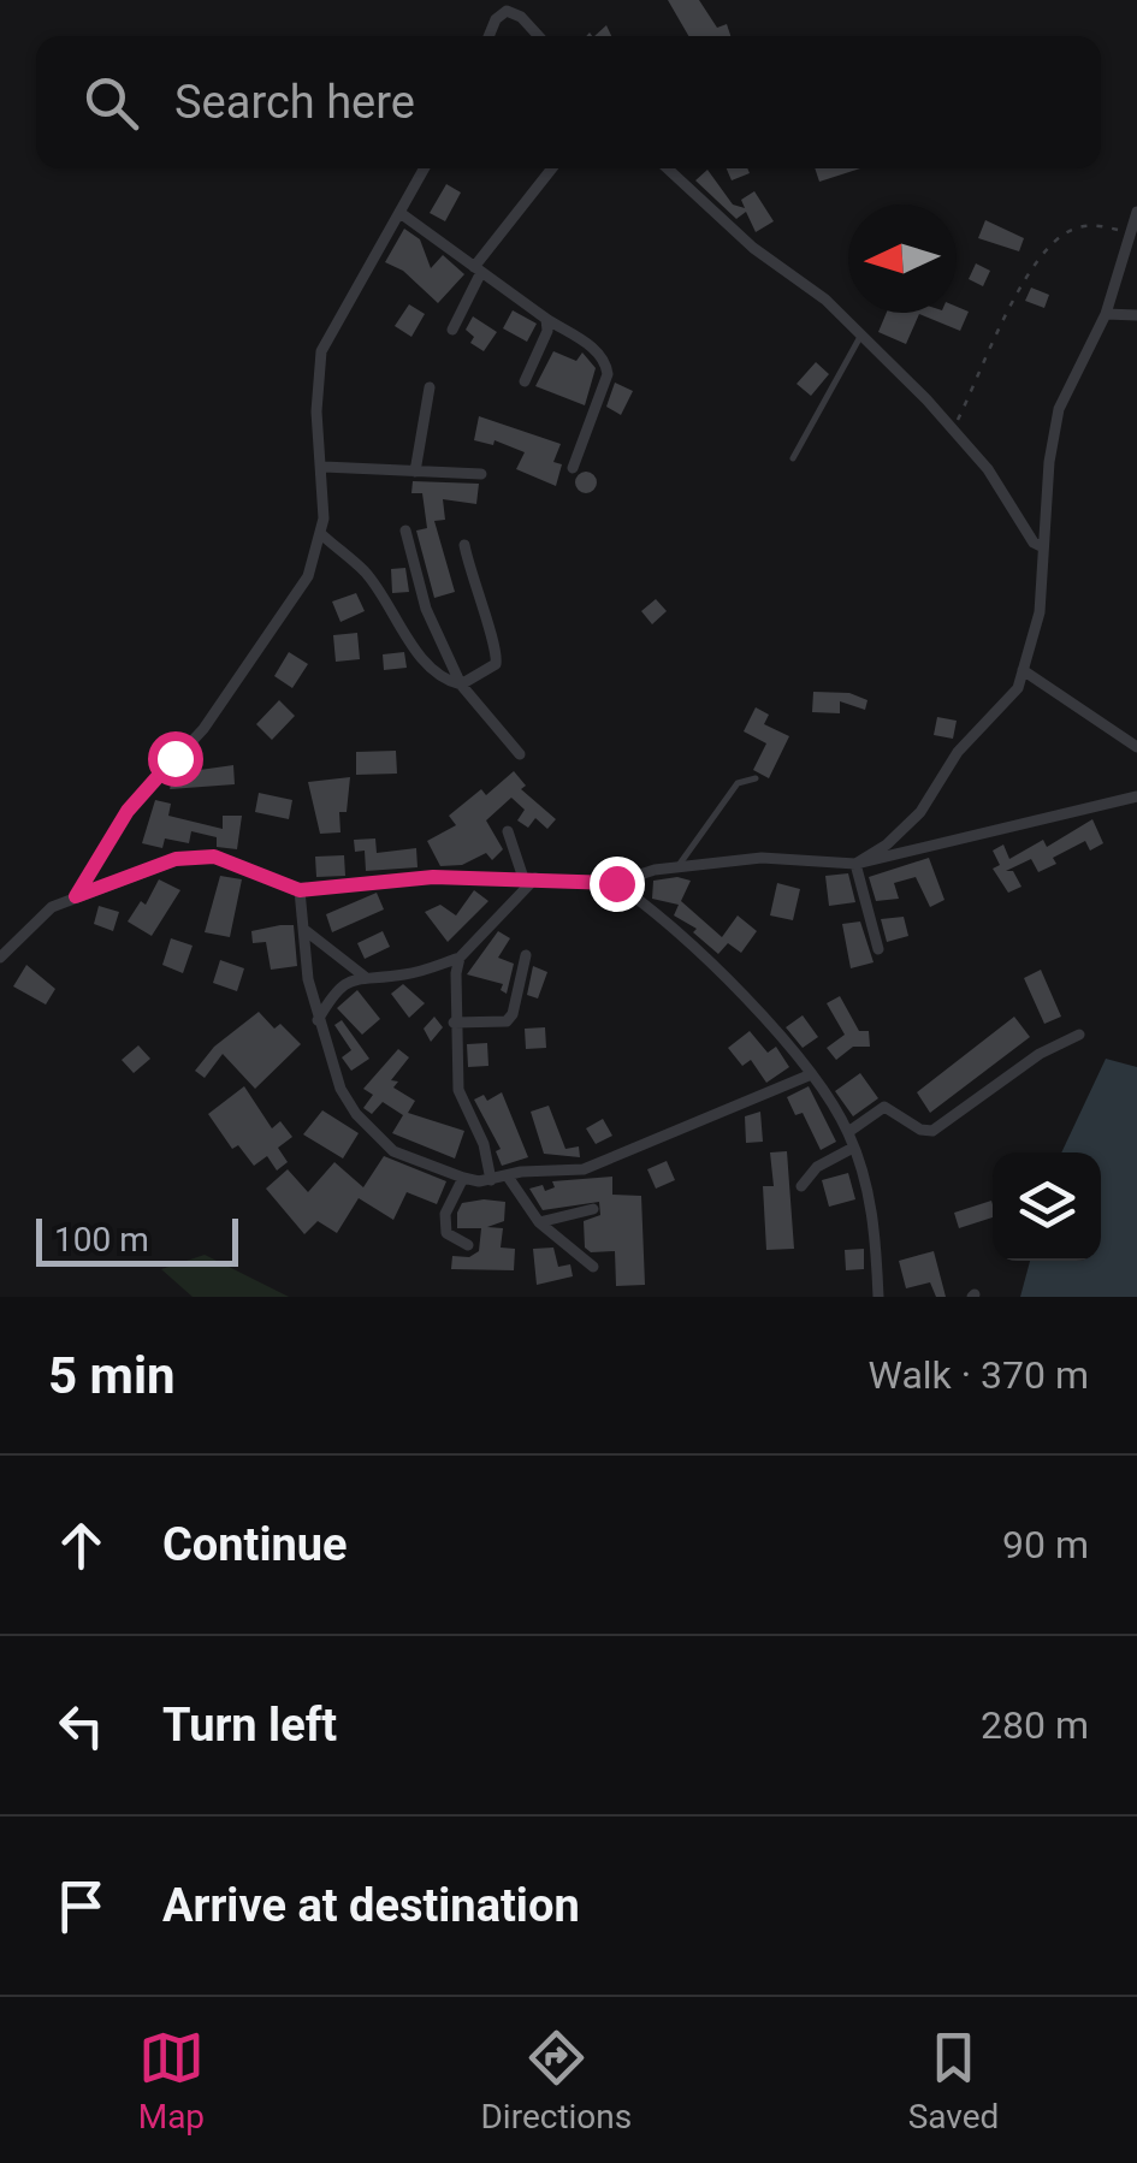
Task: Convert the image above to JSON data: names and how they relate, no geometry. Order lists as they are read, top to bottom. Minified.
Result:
{"scale_bar":"100 m","north":"left","page":{"search":"Search here","scale":"100 m","heading":["5 min","Walk · 370 m"],"list":[["Continue","90 m"],["Turn left","280 m"],"Arrive at destination"],"nav":["Map","Directions","Saved"]}}
